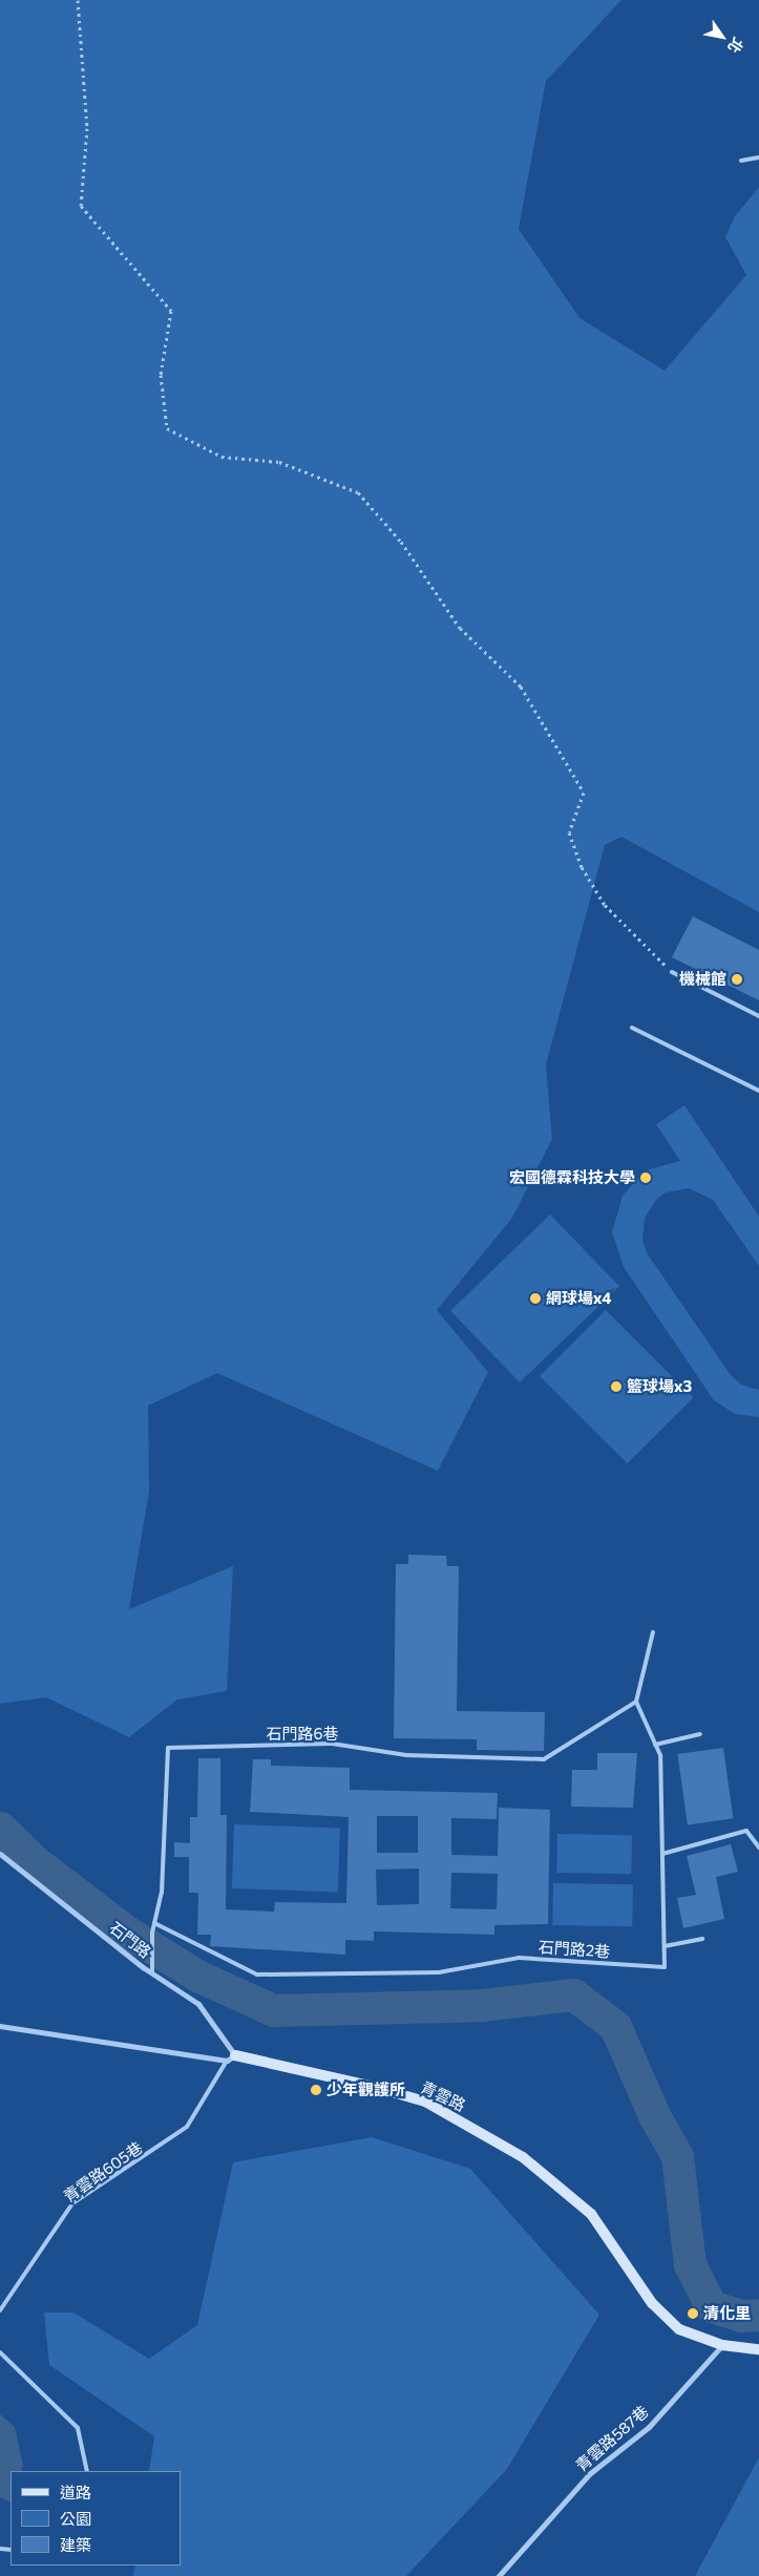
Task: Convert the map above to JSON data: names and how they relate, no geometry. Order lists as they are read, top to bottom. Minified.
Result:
{"streets":{"street":["石門路","青雲路","青雲路587巷"],"lane":["石門路6巷","石門路2巷","青雲路605巷"]},"crossings":[["石門路6巷","石門路"],["石門路6巷","石門路2巷"],["石門路","青雲路"],["石門路","青雲路605巷"],["青雲路","青雲路605巷"],["青雲路","青雲路587巷"]],"places":["機械館","宏國德霖科技大學","網球場x4","籃球場x3","少年觀護所","清化里"],"legend":["道路","公園","建築"],"north":"bottom right"}
